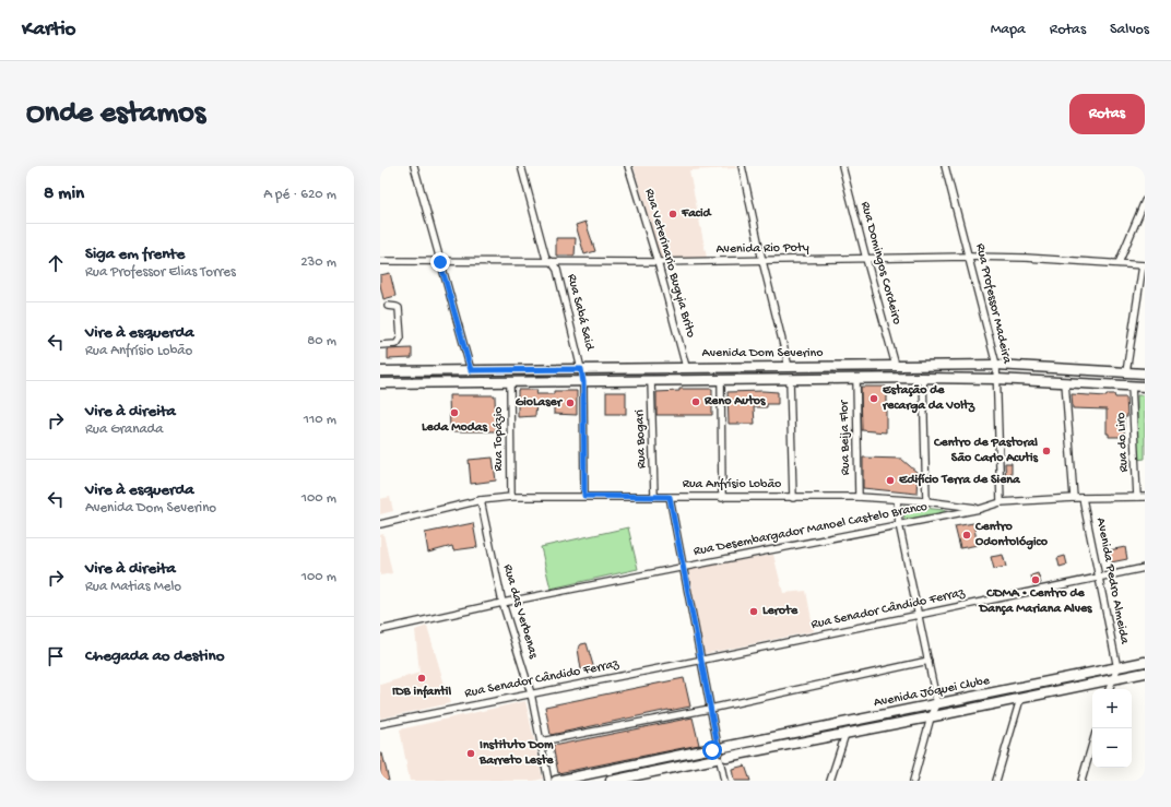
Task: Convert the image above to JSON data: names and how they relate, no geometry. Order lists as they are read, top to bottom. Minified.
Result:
{"streets":{"main road":["Avenida Dom Severino","Avenida Jóquei Clube"],"street":["Avenida Rio Poty","Rua Veterinario Bugyia Brito","Rua Domingos Cordeiro","Rua Professor Madeira","Rua Sabá Said","Rua Beija Flor","Rua Topázio","Rua Bogari","Rua do Liro","Rua Anfrísio Lobão","Rua Desembargador Manoel Castelo Branco","Avenida Pedro Almeida","Rua Senador Cândido Ferraz","Rua das Verbenas"]},"crossings":[["Avenida Rio Poty","Rua Veterinario Bugyia Brito"],["Avenida Rio Poty","Rua Domingos Cordeiro"],["Avenida Rio Poty","Rua Professor Madeira"],["Avenida Rio Poty","Rua Sabá Said"],["Rua Veterinario Bugyia Brito","Avenida Dom Severino"],["Rua Domingos Cordeiro","Avenida Dom Severino"],["Rua Professor Madeira","Avenida Dom Severino"],["Rua Professor Madeira","Rua Desembargador Manoel Castelo Branco"],["Rua Sabá Said","Avenida Dom Severino"],["Rua Sabá Said","Rua Anfrísio Lobão"],["Avenida Dom Severino","Rua Beija Flor"],["Avenida Dom Severino","Rua Topázio"],["Avenida Dom Severino","Rua Bogari"],["Avenida Dom Severino","Rua do Liro"],["Rua Beija Flor","Rua Anfrísio Lobão"],["Rua Topázio","Rua Anfrísio Lobão"],["Rua Bogari","Rua Anfrísio Lobão"],["Rua do Liro","Rua Desembargador Manoel Castelo Branco"],["Rua Anfrísio Lobão","Rua Desembargador Manoel Castelo Branco"],["Rua Anfrísio Lobão","Rua das Verbenas"],["Rua Desembargador Manoel Castelo Branco","Avenida Pedro Almeida"],["Rua Desembargador Manoel Castelo Branco","Rua das Verbenas"],["Avenida Pedro Almeida","Rua Senador Cândido Ferraz"],["Avenida Pedro Almeida","Avenida Jóquei Clube"],["Rua Senador Cândido Ferraz","Rua das Verbenas"]],"places":["Facid","Estação de recarga da Voltz","Reno Autos","GioLaser","Leda Modas","Centro de Pastoral São Carlo Acutis","Edifício Terra de Siena","Centro Odontológico","CDMA • Centro de Dança Mariana Alves","Lerote","IDB infantil","Instituto Dom Barreto Leste"],"page":{"header":"Kartio","nav":["Mapa","Rotas","Salvos"],"buttons":"Rotas","title":"Onde estamos","heading":["8 min","A pé · 620 m"],"list":[["Siga em frente","Rua Professor Elias Torres","230 m"],["Vire à esquerda","Rua Anfrísio Lobão","80 m"],["Vire à direita","Rua Granada","110 m"],["Vire à esquerda","Avenida Dom Severino","100 m"],["Vire à direita","Rua Matias Melo","100 m"],"Chegada ao destino"],"map_buttons":["+","−"]}}
